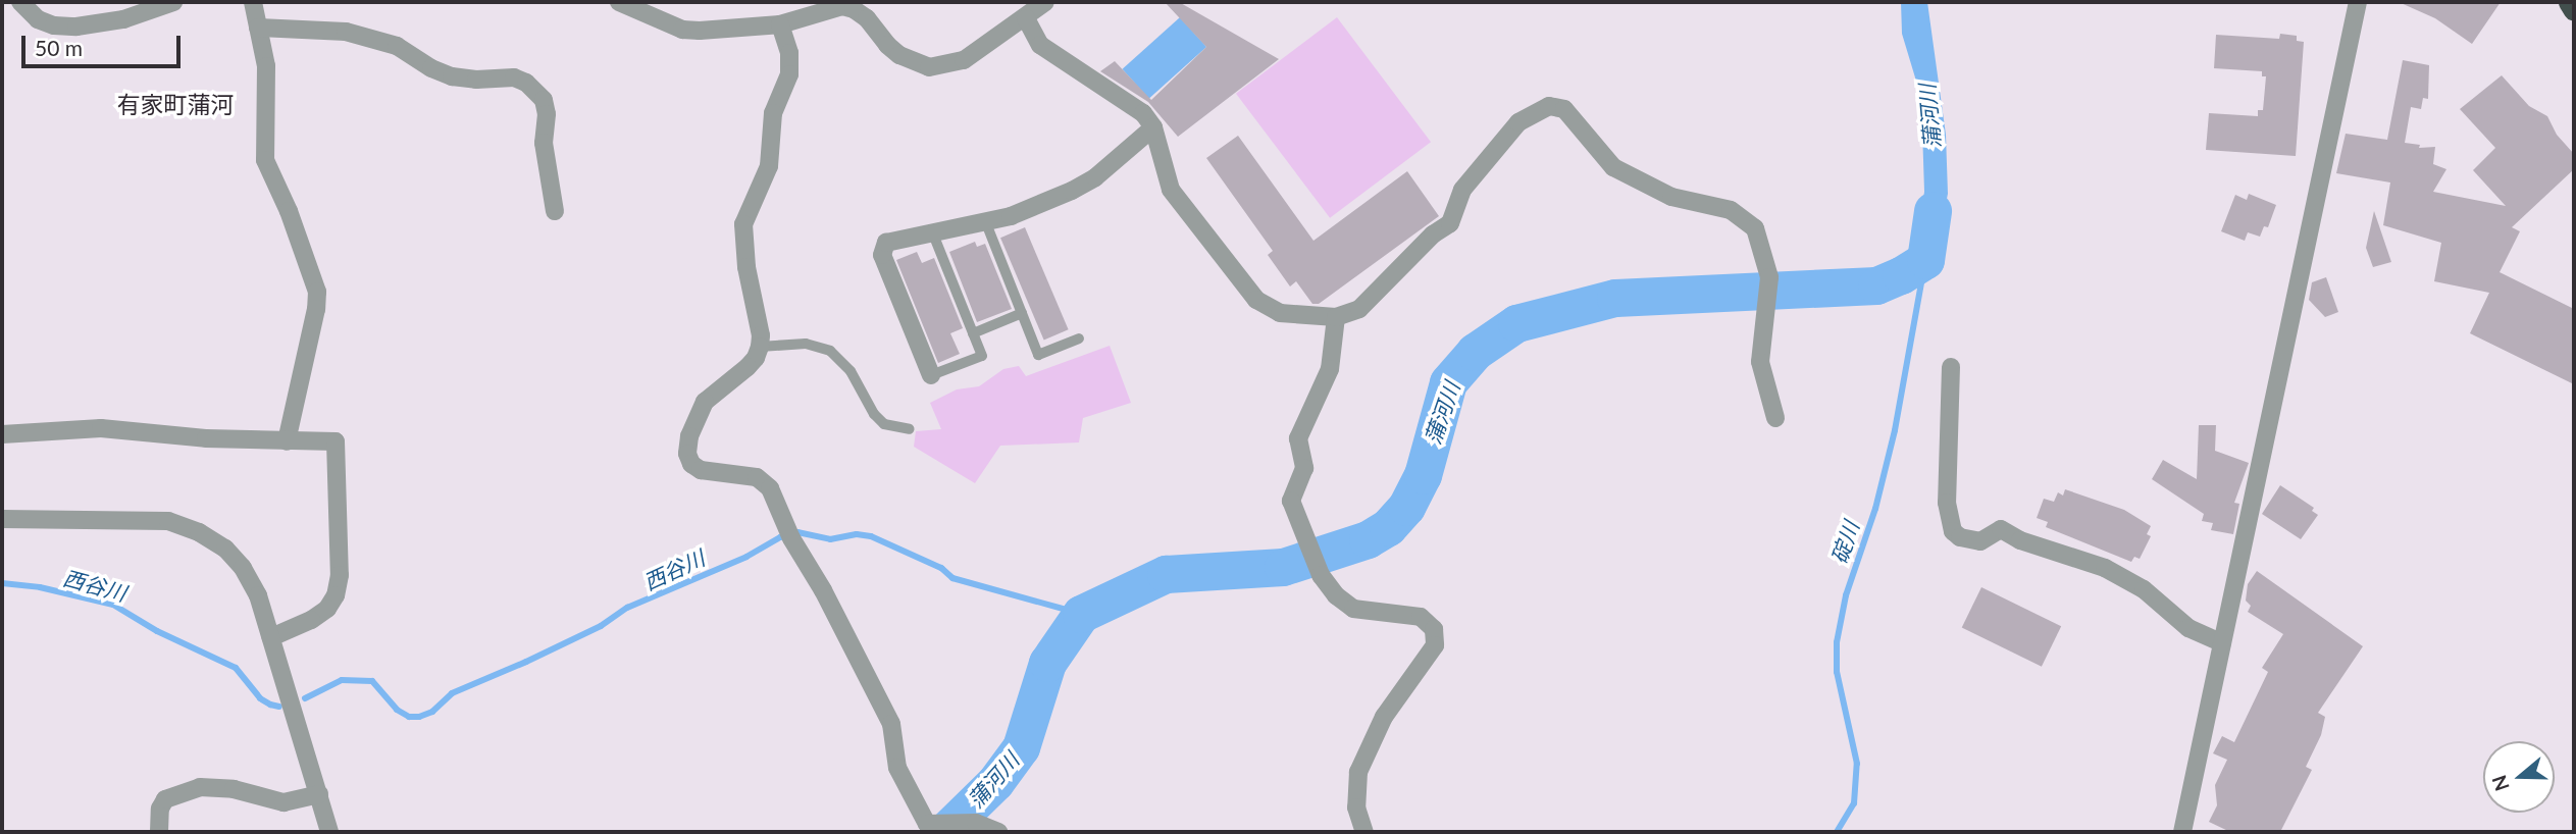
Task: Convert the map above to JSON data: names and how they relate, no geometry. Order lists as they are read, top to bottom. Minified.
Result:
{"districts":["有家町蒲河"],"water":["蒲河川","碇川","西谷川"],"scale_bar":"50 m","north":"left"}
